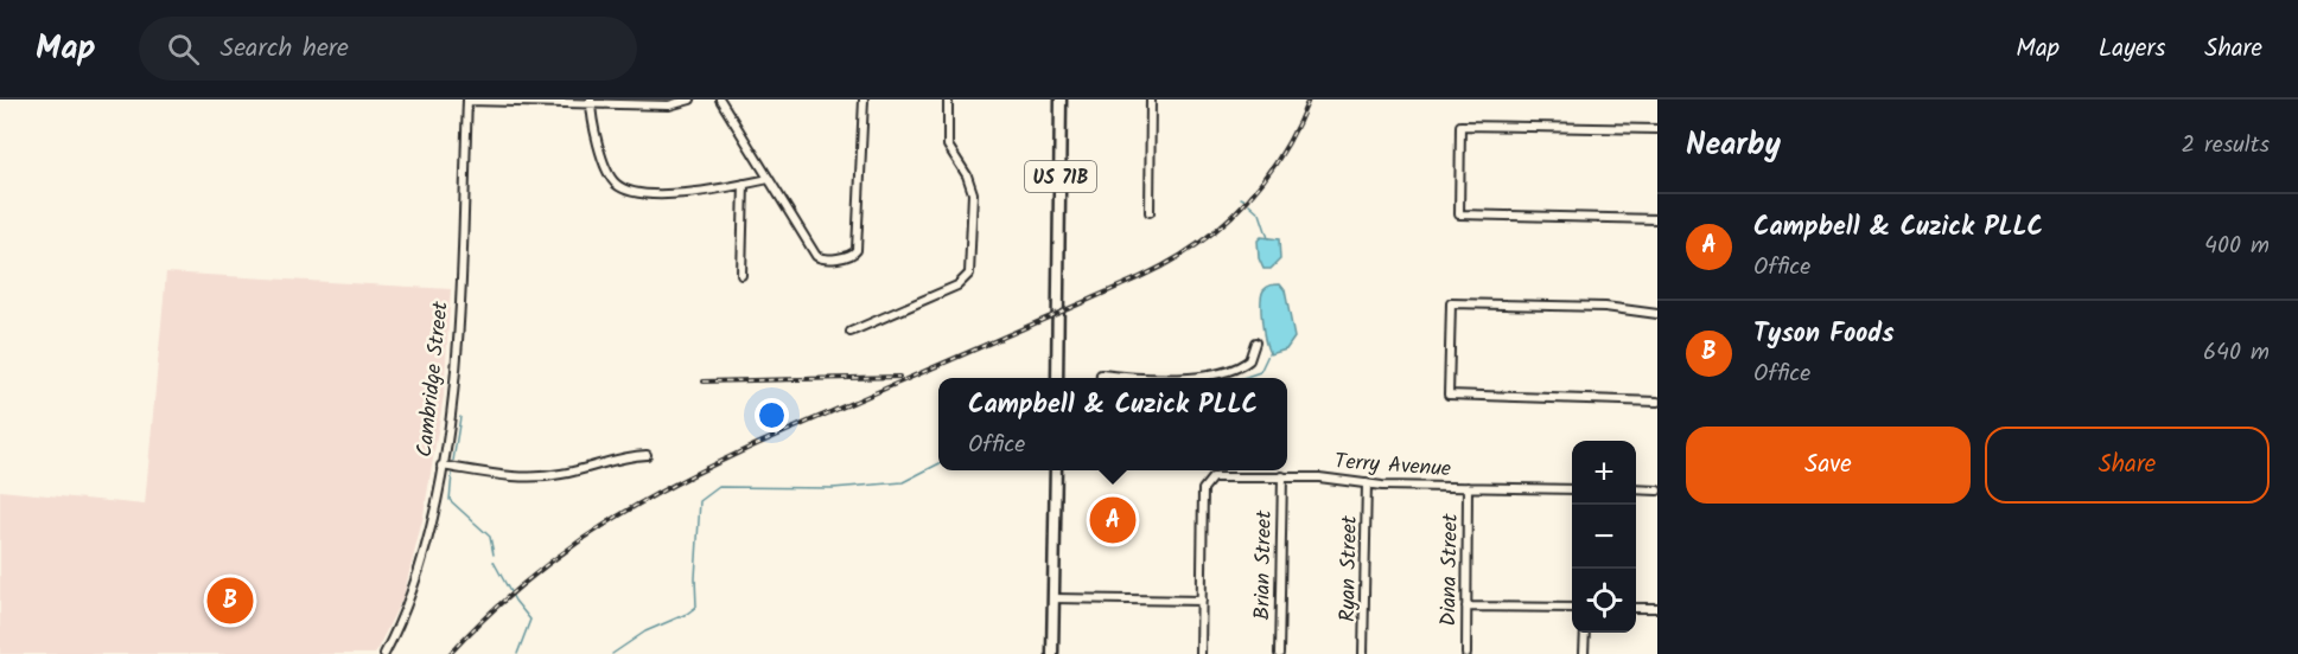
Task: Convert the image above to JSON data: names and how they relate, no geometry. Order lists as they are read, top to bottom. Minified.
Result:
{"streets":{"highway":["US 71B"],"street":["Cambridge Street","Terry Avenue","Brian Street","Ryan Street","Diana Street"]},"crossings":[["Terry Avenue","Brian Street"],["Terry Avenue","Ryan Street"],["Terry Avenue","Diana Street"]],"page":{"header":"Map","search":"Search here","nav":["Map","Layers","Share"],"heading":["Nearby","2 results"],"list":[{"mark":"A","name":"Campbell & Cuzick PLLC","note":"Office","value":"400 m"},{"mark":"B","name":"Tyson Foods","note":"Office","value":"640 m"}],"popup":["Campbell & Cuzick PLLC","Office"],"buttons":["Save","Share"],"map_buttons":["+","−"],"pins":["A","B"]}}
